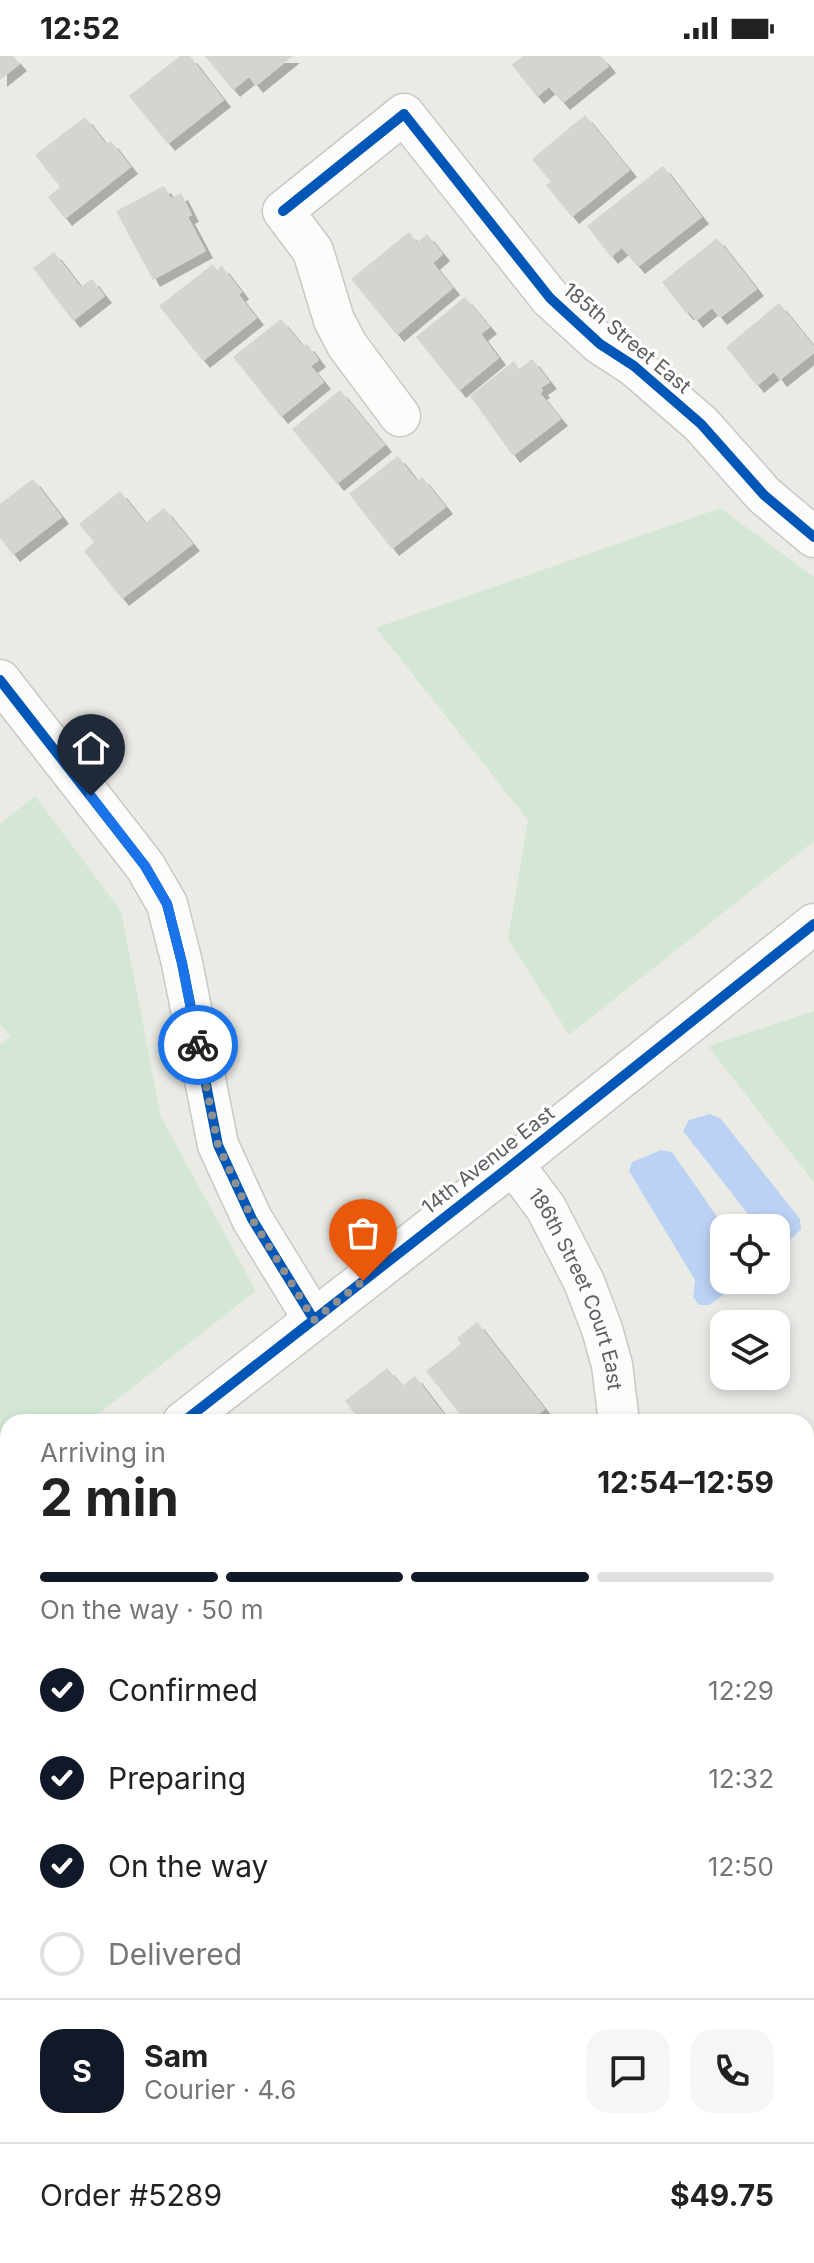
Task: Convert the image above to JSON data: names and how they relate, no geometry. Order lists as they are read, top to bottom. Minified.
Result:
{"streets":{"street":["185th Street East","14th Avenue East","186th Street Court East"]},"crossings":[["14th Avenue East","186th Street Court East"]],"page":{"status":"12:52","heading":["2 min","Arriving in","12:54–12:59"],"panel":["Sam","Courier · 4.6","Order #5289","$49.75"],"bar":"On the way · 50 m","list":[["Confirmed","12:29"],["Preparing","12:32"],["On the way","12:50"],"Delivered"],"round":"S"}}
